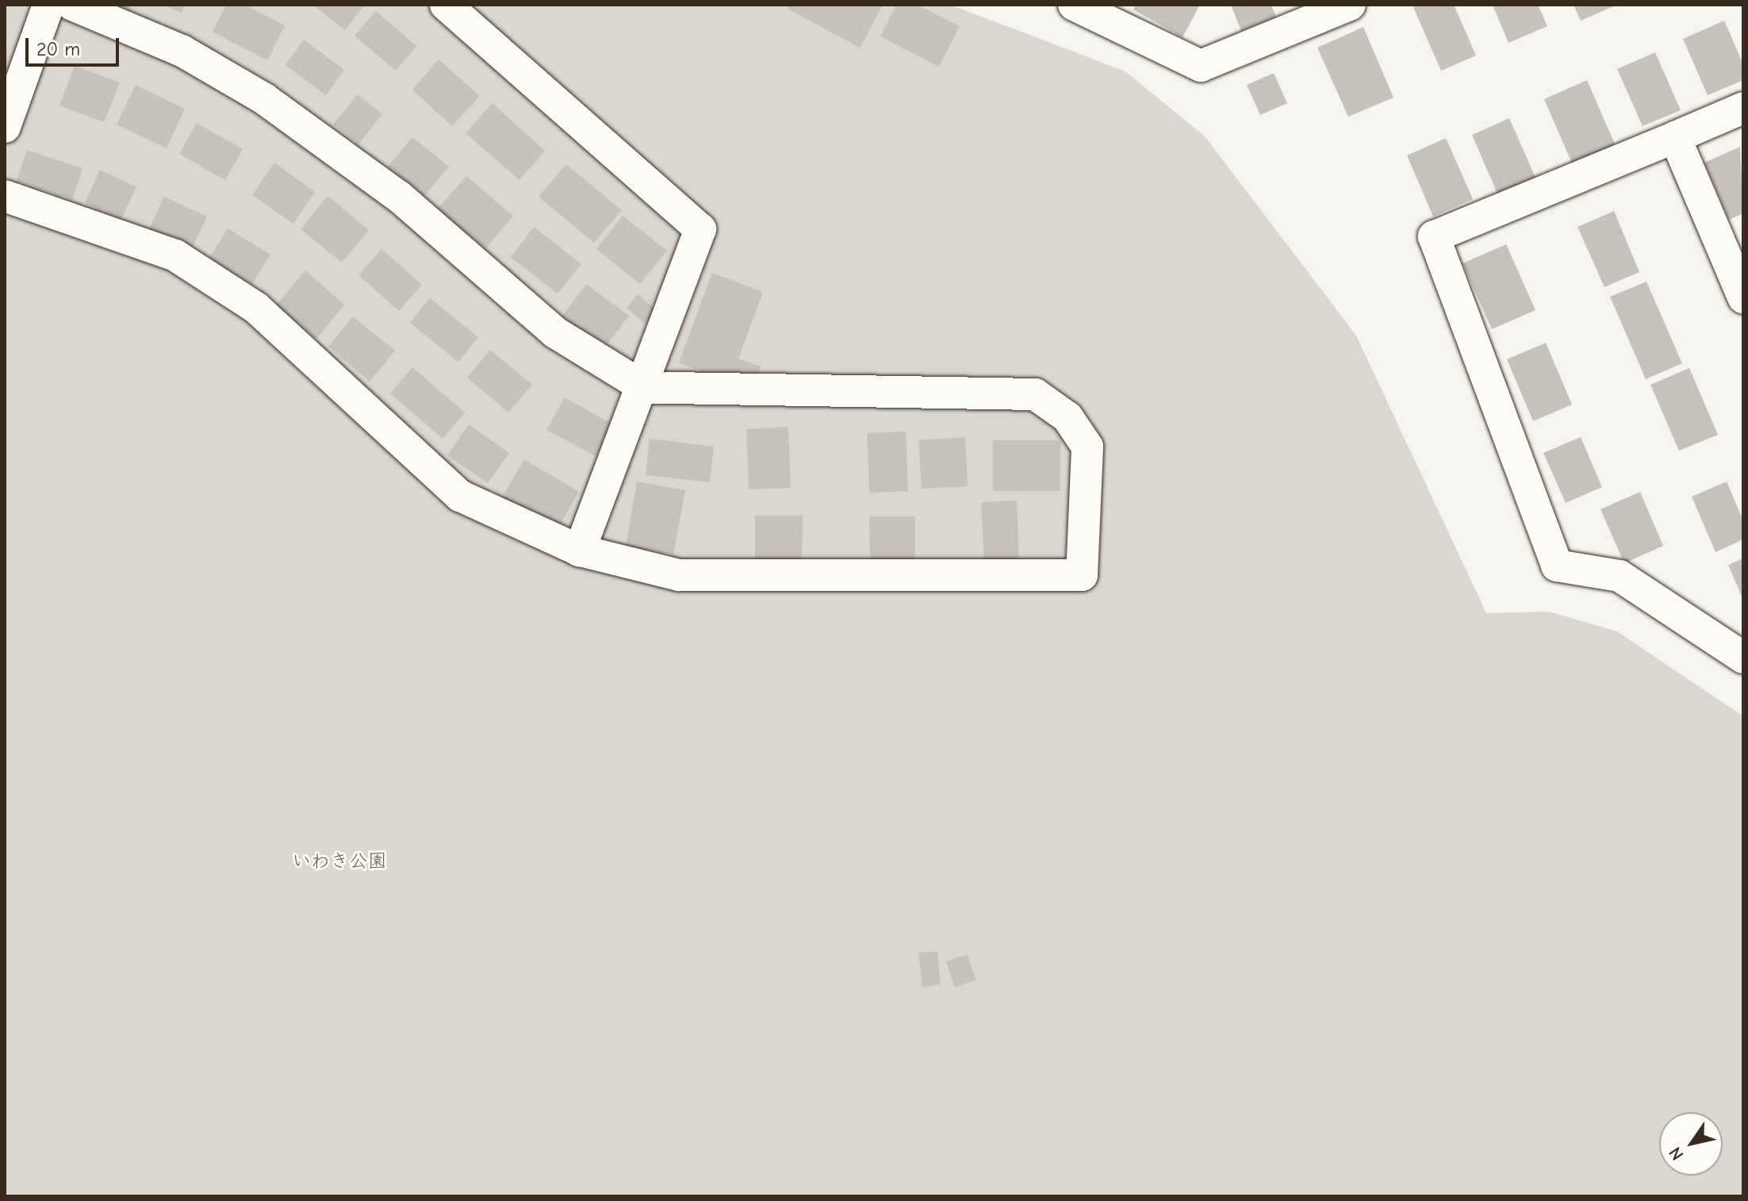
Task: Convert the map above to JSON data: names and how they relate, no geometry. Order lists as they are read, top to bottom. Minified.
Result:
{"parks":["いわき公園"],"scale_bar":"20 m","north":"bottom left"}
